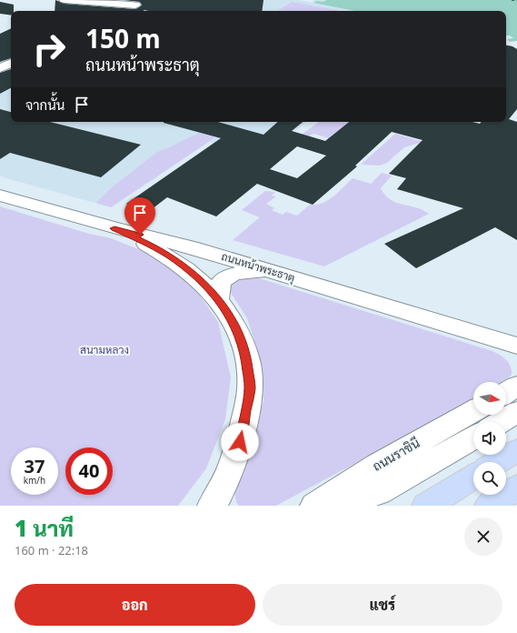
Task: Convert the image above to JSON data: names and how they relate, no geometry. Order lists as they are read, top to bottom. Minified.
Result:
{"streets":{"street":["ถนนหน้าพระธาตุ","ถนนราชินี"]},"parks":["สนามหลวง"],"north":"right","page":{"turn":["150 m","ถนนหน้าพระธาตุ"],"then":"จากนั้น","speed":"37 km/h","limit":"40","heading":["1 นาที","160 m · 22:18"],"buttons":["ออก","แชร์"]}}
